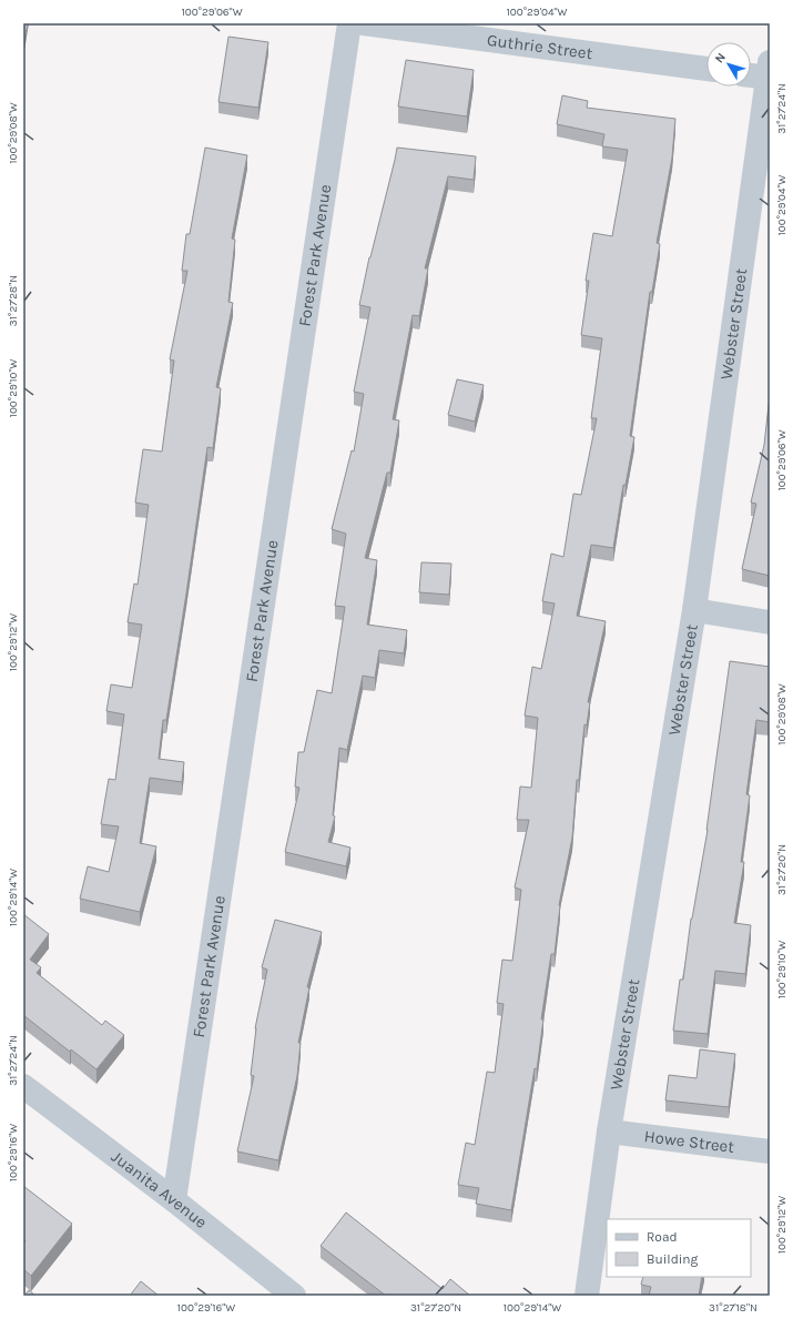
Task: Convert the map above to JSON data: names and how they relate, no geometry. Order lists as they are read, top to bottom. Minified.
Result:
{"streets":{"street":["Guthrie Street","Forest Park Avenue","Webster Street","Howe Street","Juanita Avenue"]},"crossings":[["Forest Park Avenue","Juanita Avenue"],["Webster Street","Howe Street"]],"legend":["Road","Building"],"north":"top left","coordinates":["100°29'06\"W","100°29'04\"W","31°27'24\"N","100°29'08\"W","31°27'28\"N","100°29'10\"W","100°29'12\"W","31°27'20\"N","100°29'14\"W","100°29'16\"W","31°27'18\"N"]}
